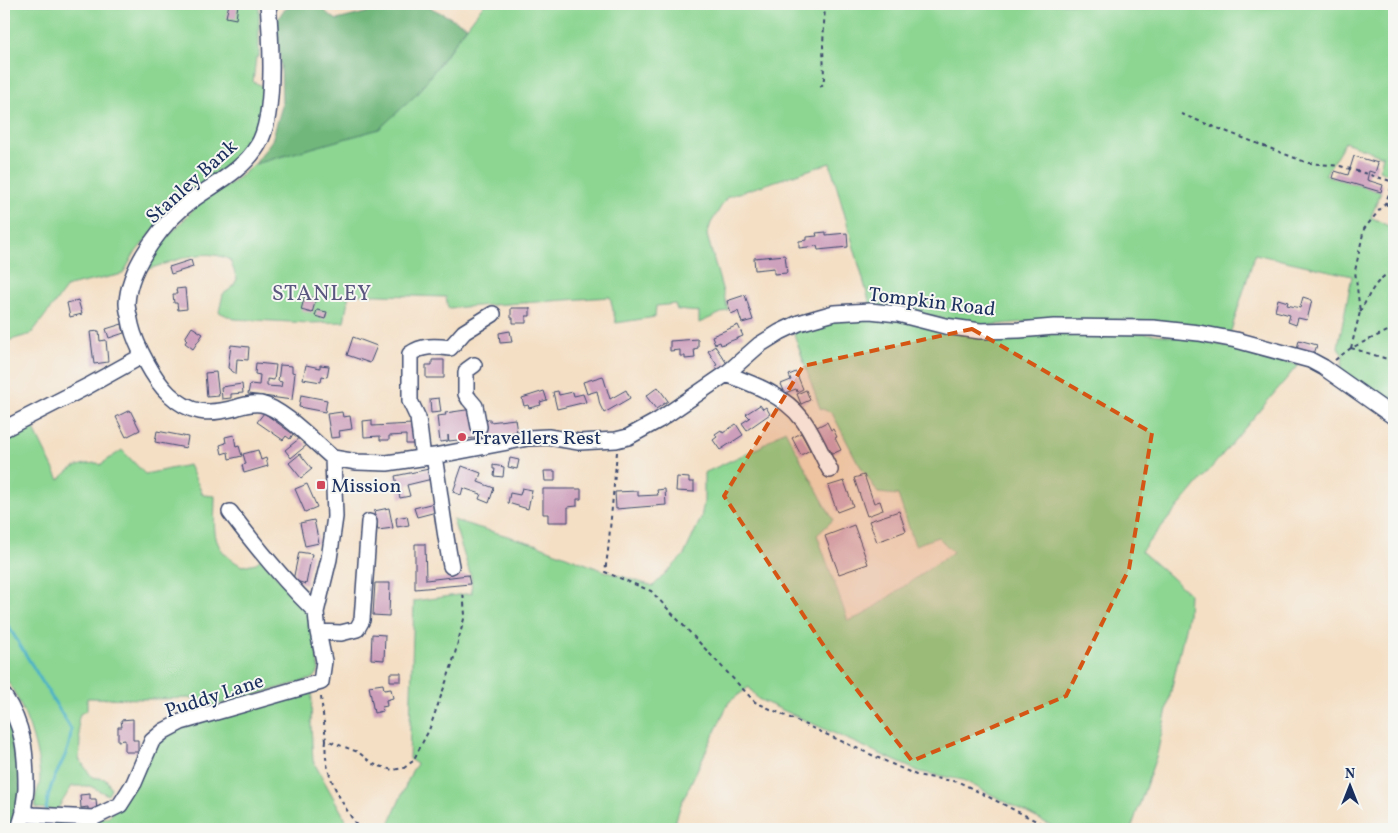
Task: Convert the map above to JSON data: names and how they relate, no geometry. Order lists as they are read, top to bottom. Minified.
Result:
{"streets":{"street":["Stanley Bank","Tompkin Road","Puddy Lane"]},"crossings":[["Stanley Bank","Tompkin Road"]],"districts":["STANLEY"],"places":{"other":["Travellers Rest"],"transit":["Mission"]},"north":"top"}
